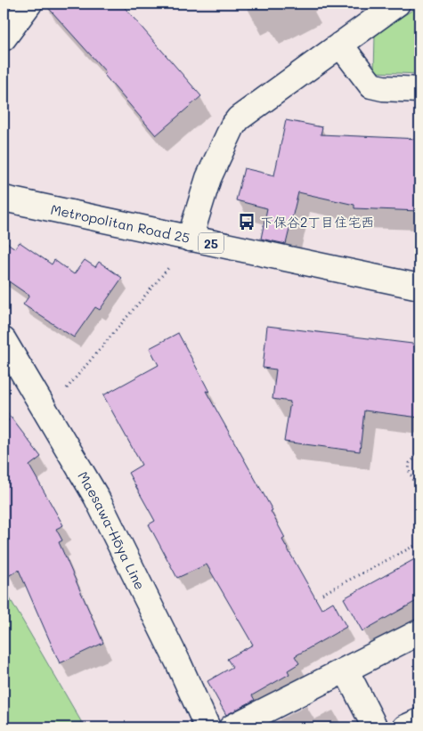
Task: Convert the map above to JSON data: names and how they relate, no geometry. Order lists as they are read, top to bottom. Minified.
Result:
{"streets":{"main road":["Metropolitan Road 25","25","Maesawa-Hōya Line"]},"places":{"bus stop":["下保谷2丁目住宅西"]}}
